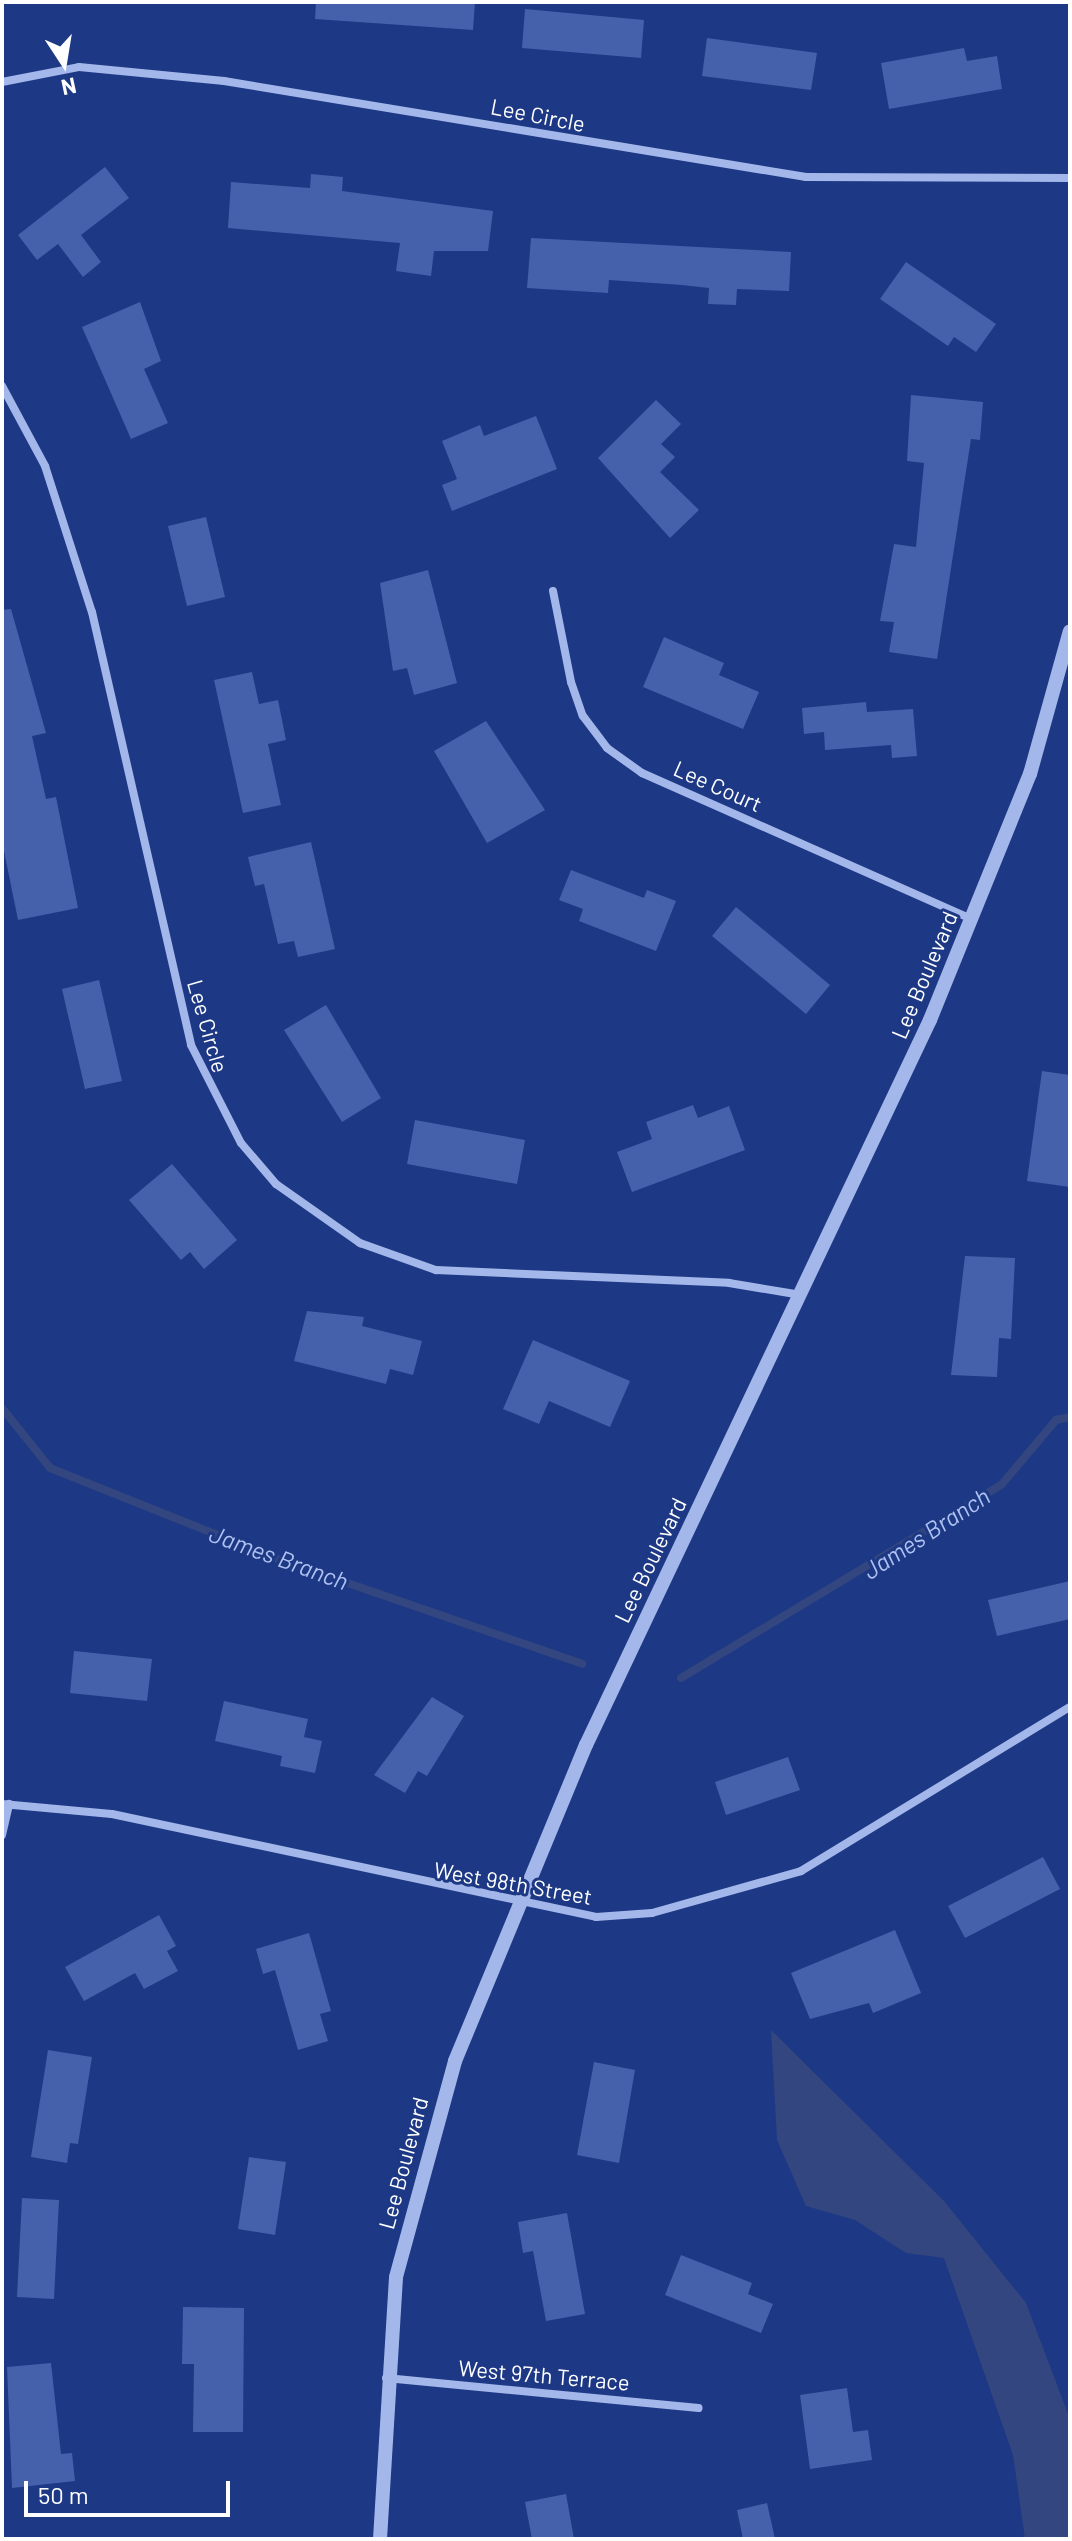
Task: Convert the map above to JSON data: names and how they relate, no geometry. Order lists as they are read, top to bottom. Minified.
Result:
{"streets":{"street":["Lee Circle","Lee Court","Lee Boulevard","West 98th Street","West 97th Terrace"]},"crossings":[["Lee Circle","Lee Boulevard"],["Lee Court","Lee Boulevard"],["Lee Boulevard","West 98th Street"],["Lee Boulevard","West 97th Terrace"]],"water":["James Branch"],"scale_bar":"50 m","north":"bottom"}
